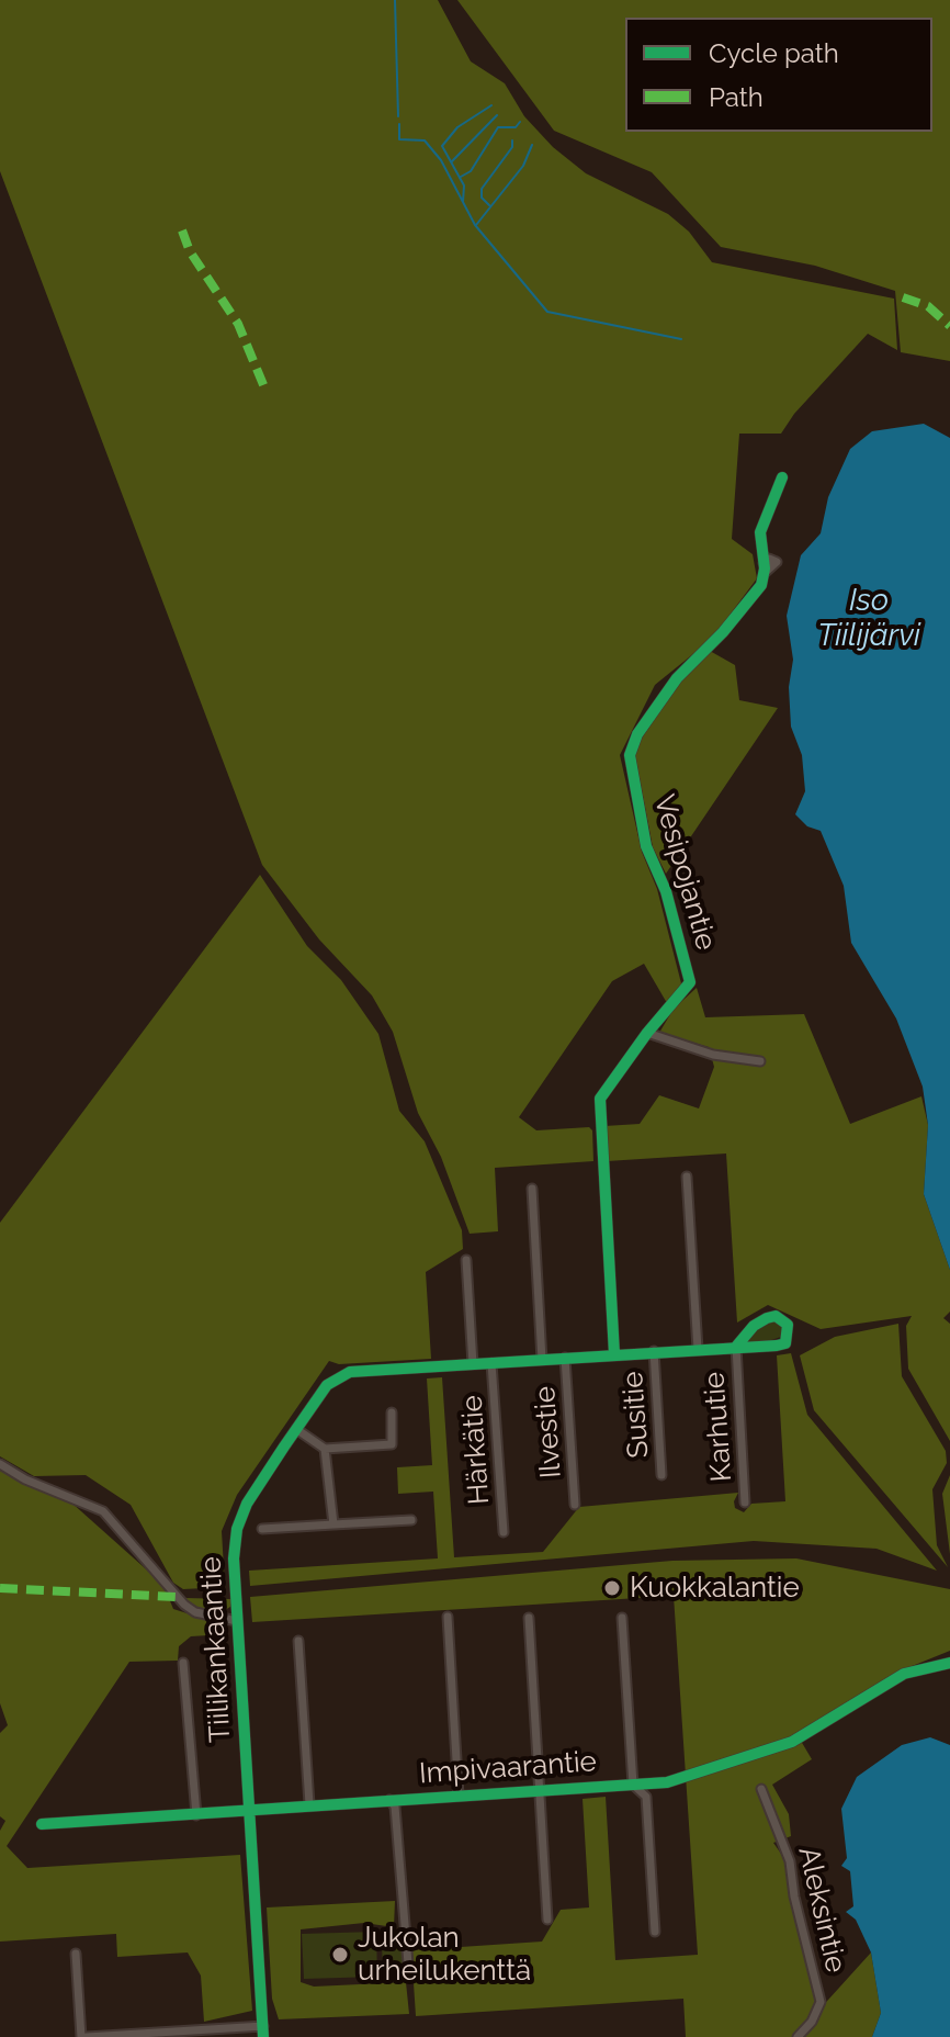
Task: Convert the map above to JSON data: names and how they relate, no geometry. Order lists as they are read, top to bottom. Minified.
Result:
{"streets":{"street":["Vesipojantie","Susitie","Karhutie","Ilvestie","Härkätie","Tiilikankaantie","Impivaarantie","Aleksintie"]},"crossings":[["Vesipojantie","Tiilikankaantie"],["Susitie","Tiilikankaantie"],["Karhutie","Tiilikankaantie"],["Ilvestie","Tiilikankaantie"],["Härkätie","Tiilikankaantie"],["Tiilikankaantie","Impivaarantie"]],"water":["Iso Tiilijärvi"],"places":["Kuokkalantie","Jukolan urheilukenttä"],"legend":["Cycle path","Path"]}
